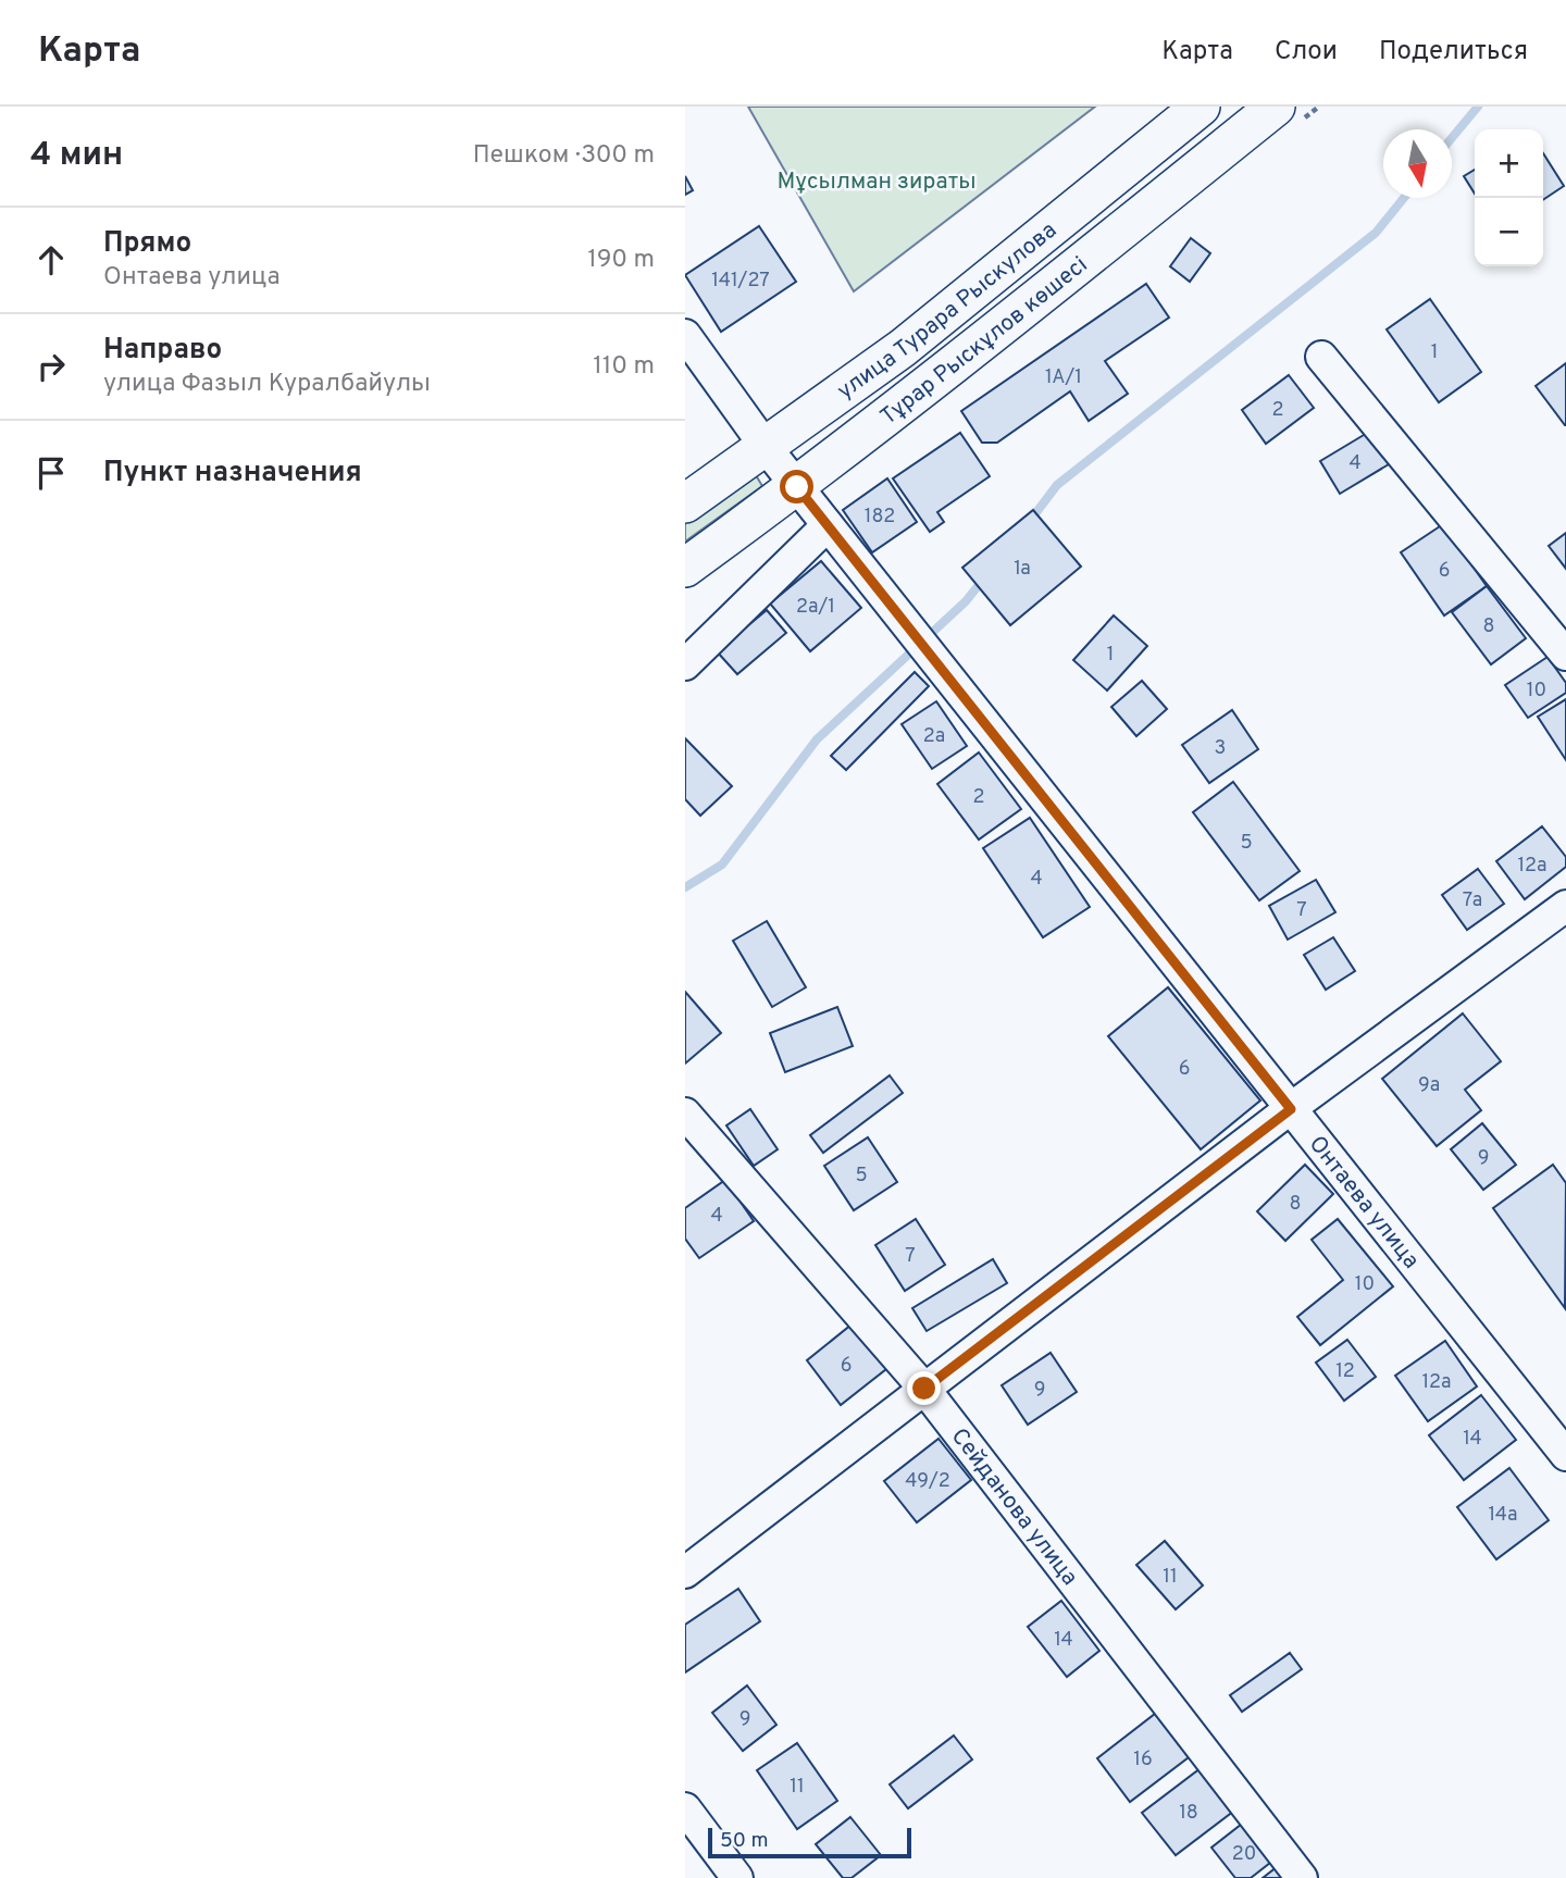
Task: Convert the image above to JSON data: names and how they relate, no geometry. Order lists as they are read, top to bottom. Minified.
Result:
{"streets":{"main road":["улица Турара Рыскулова","Тұрар Рыскұлов көшесі"],"street":["Онтаева улица","Сейданова улица"]},"crossings":[["улица Турара Рыскулова","Онтаева улица"],["Тұрар Рыскұлов көшесі","Онтаева улица"]],"parks":["Мұсылман зираты"],"house_numbers":["141/27","1","1А/1","2","4","182","1а","6","2a/1","8","1","10","2а","3","2","5","12а","4","7а","7","6","9а","9","5","8","4","7","10","6","12","12а","9","14","49/2","14а","11","14","9","16","11","18","20"],"scale_bar":"50 m","north":"bottom","page":{"header":"Карта","nav":["Карта","Слои","Поделиться"],"heading":["4 мин","Пешком · 300 m"],"map_buttons":["+","−"],"list":[["Прямо","Онтаева улица","190 m"],["Направо","улица Фазыл Куралбайулы","110 m"],"Пункт назначения"],"scale":"50 m"}}
